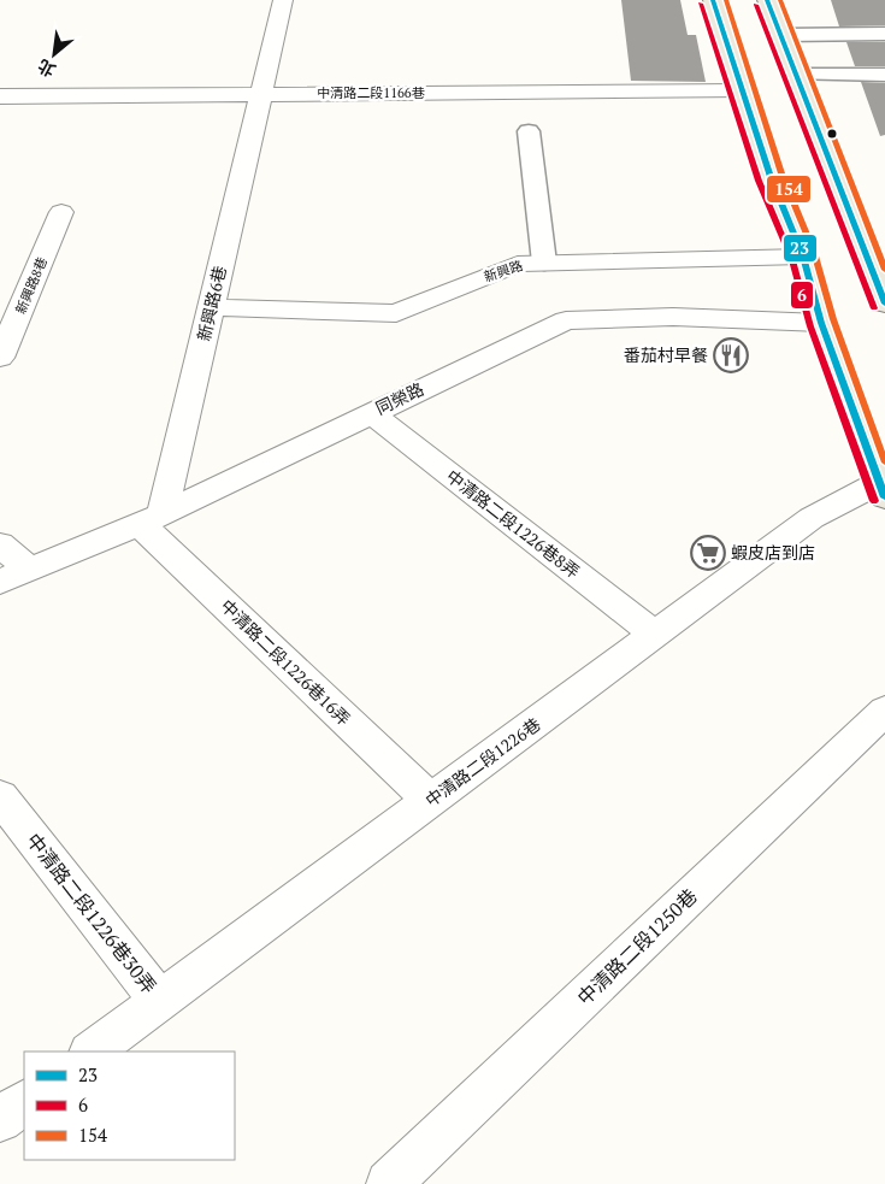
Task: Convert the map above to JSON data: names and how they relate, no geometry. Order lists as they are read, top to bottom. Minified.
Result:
{"streets":{"street":["中清路二段1166巷","新興路","新興路8巷","新興路6巷","同榮路","中清路二段1226巷8弄","中清路二段1226巷16弄","中清路二段1226巷","中清路二段1226巷30弄","中清路二段1250巷"]},"crossings":[["中清路二段1166巷","新興路6巷"],["新興路","新興路6巷"],["新興路6巷","同榮路"],["新興路6巷","中清路二段1226巷16弄"],["同榮路","中清路二段1226巷8弄"],["同榮路","中清路二段1226巷16弄"],["中清路二段1226巷8弄","中清路二段1226巷"],["中清路二段1226巷16弄","中清路二段1226巷"],["中清路二段1226巷","中清路二段1226巷30弄"]],"places":{"restaurant":["番茄村早餐"],"supermarket":["蝦皮店到店"]},"lines":["transit line 23","transit line 154","transit line 6"],"legend":["23","6","154"],"north":"bottom left"}
